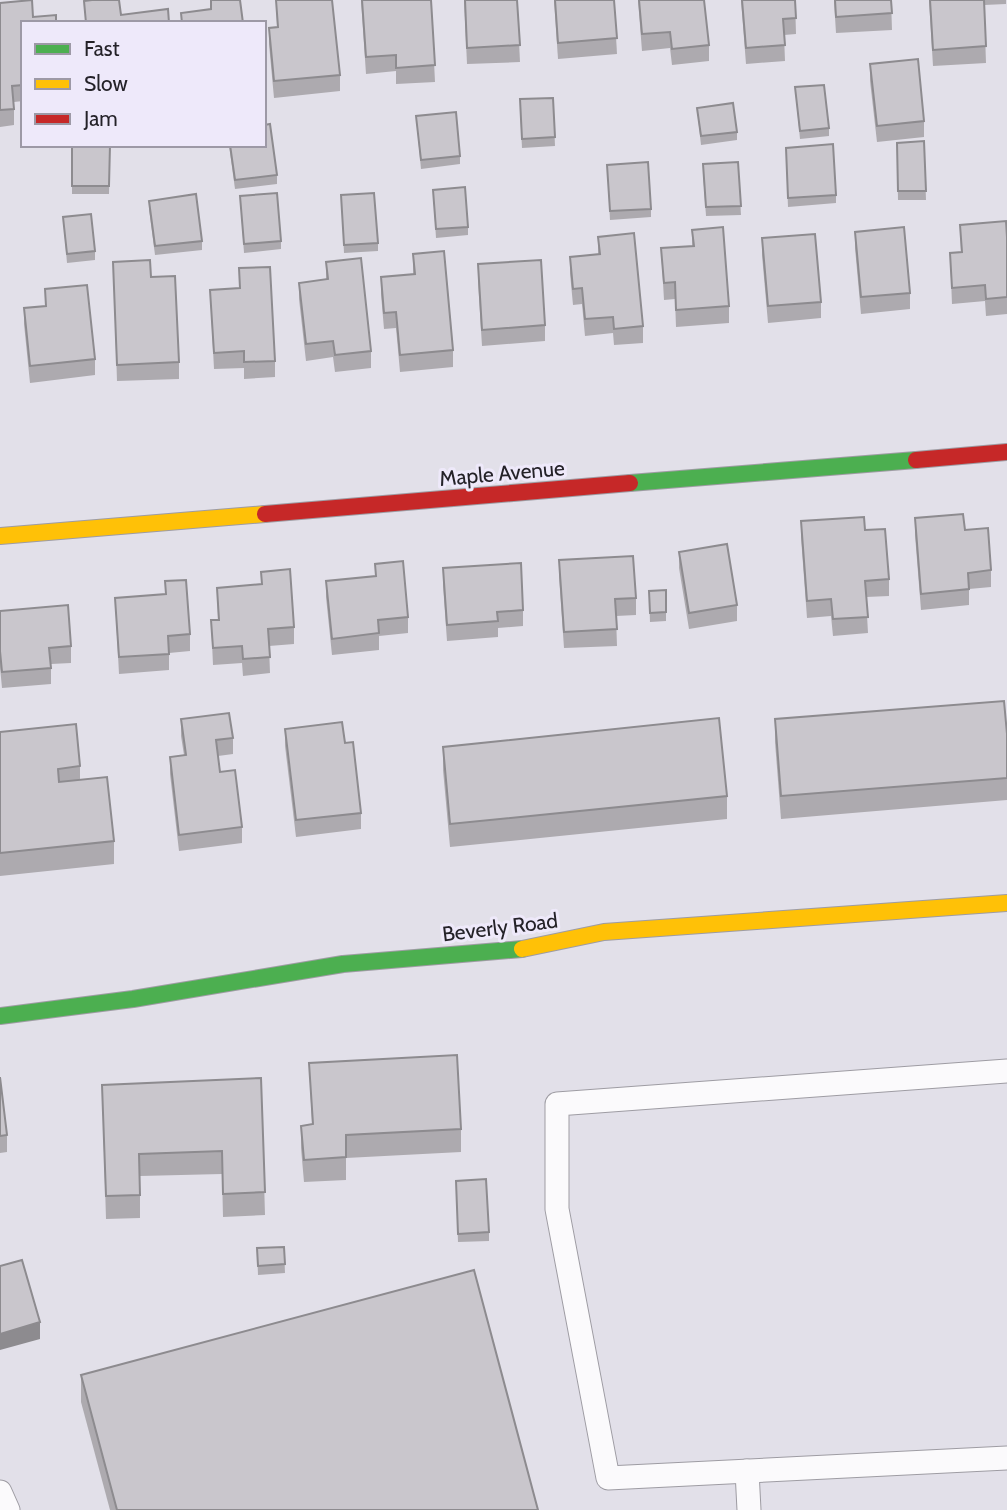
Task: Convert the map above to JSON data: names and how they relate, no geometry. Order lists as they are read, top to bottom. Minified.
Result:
{"streets":{"street":["Maple Avenue","Beverly Road"]},"legend":["Fast","Slow","Jam"]}
